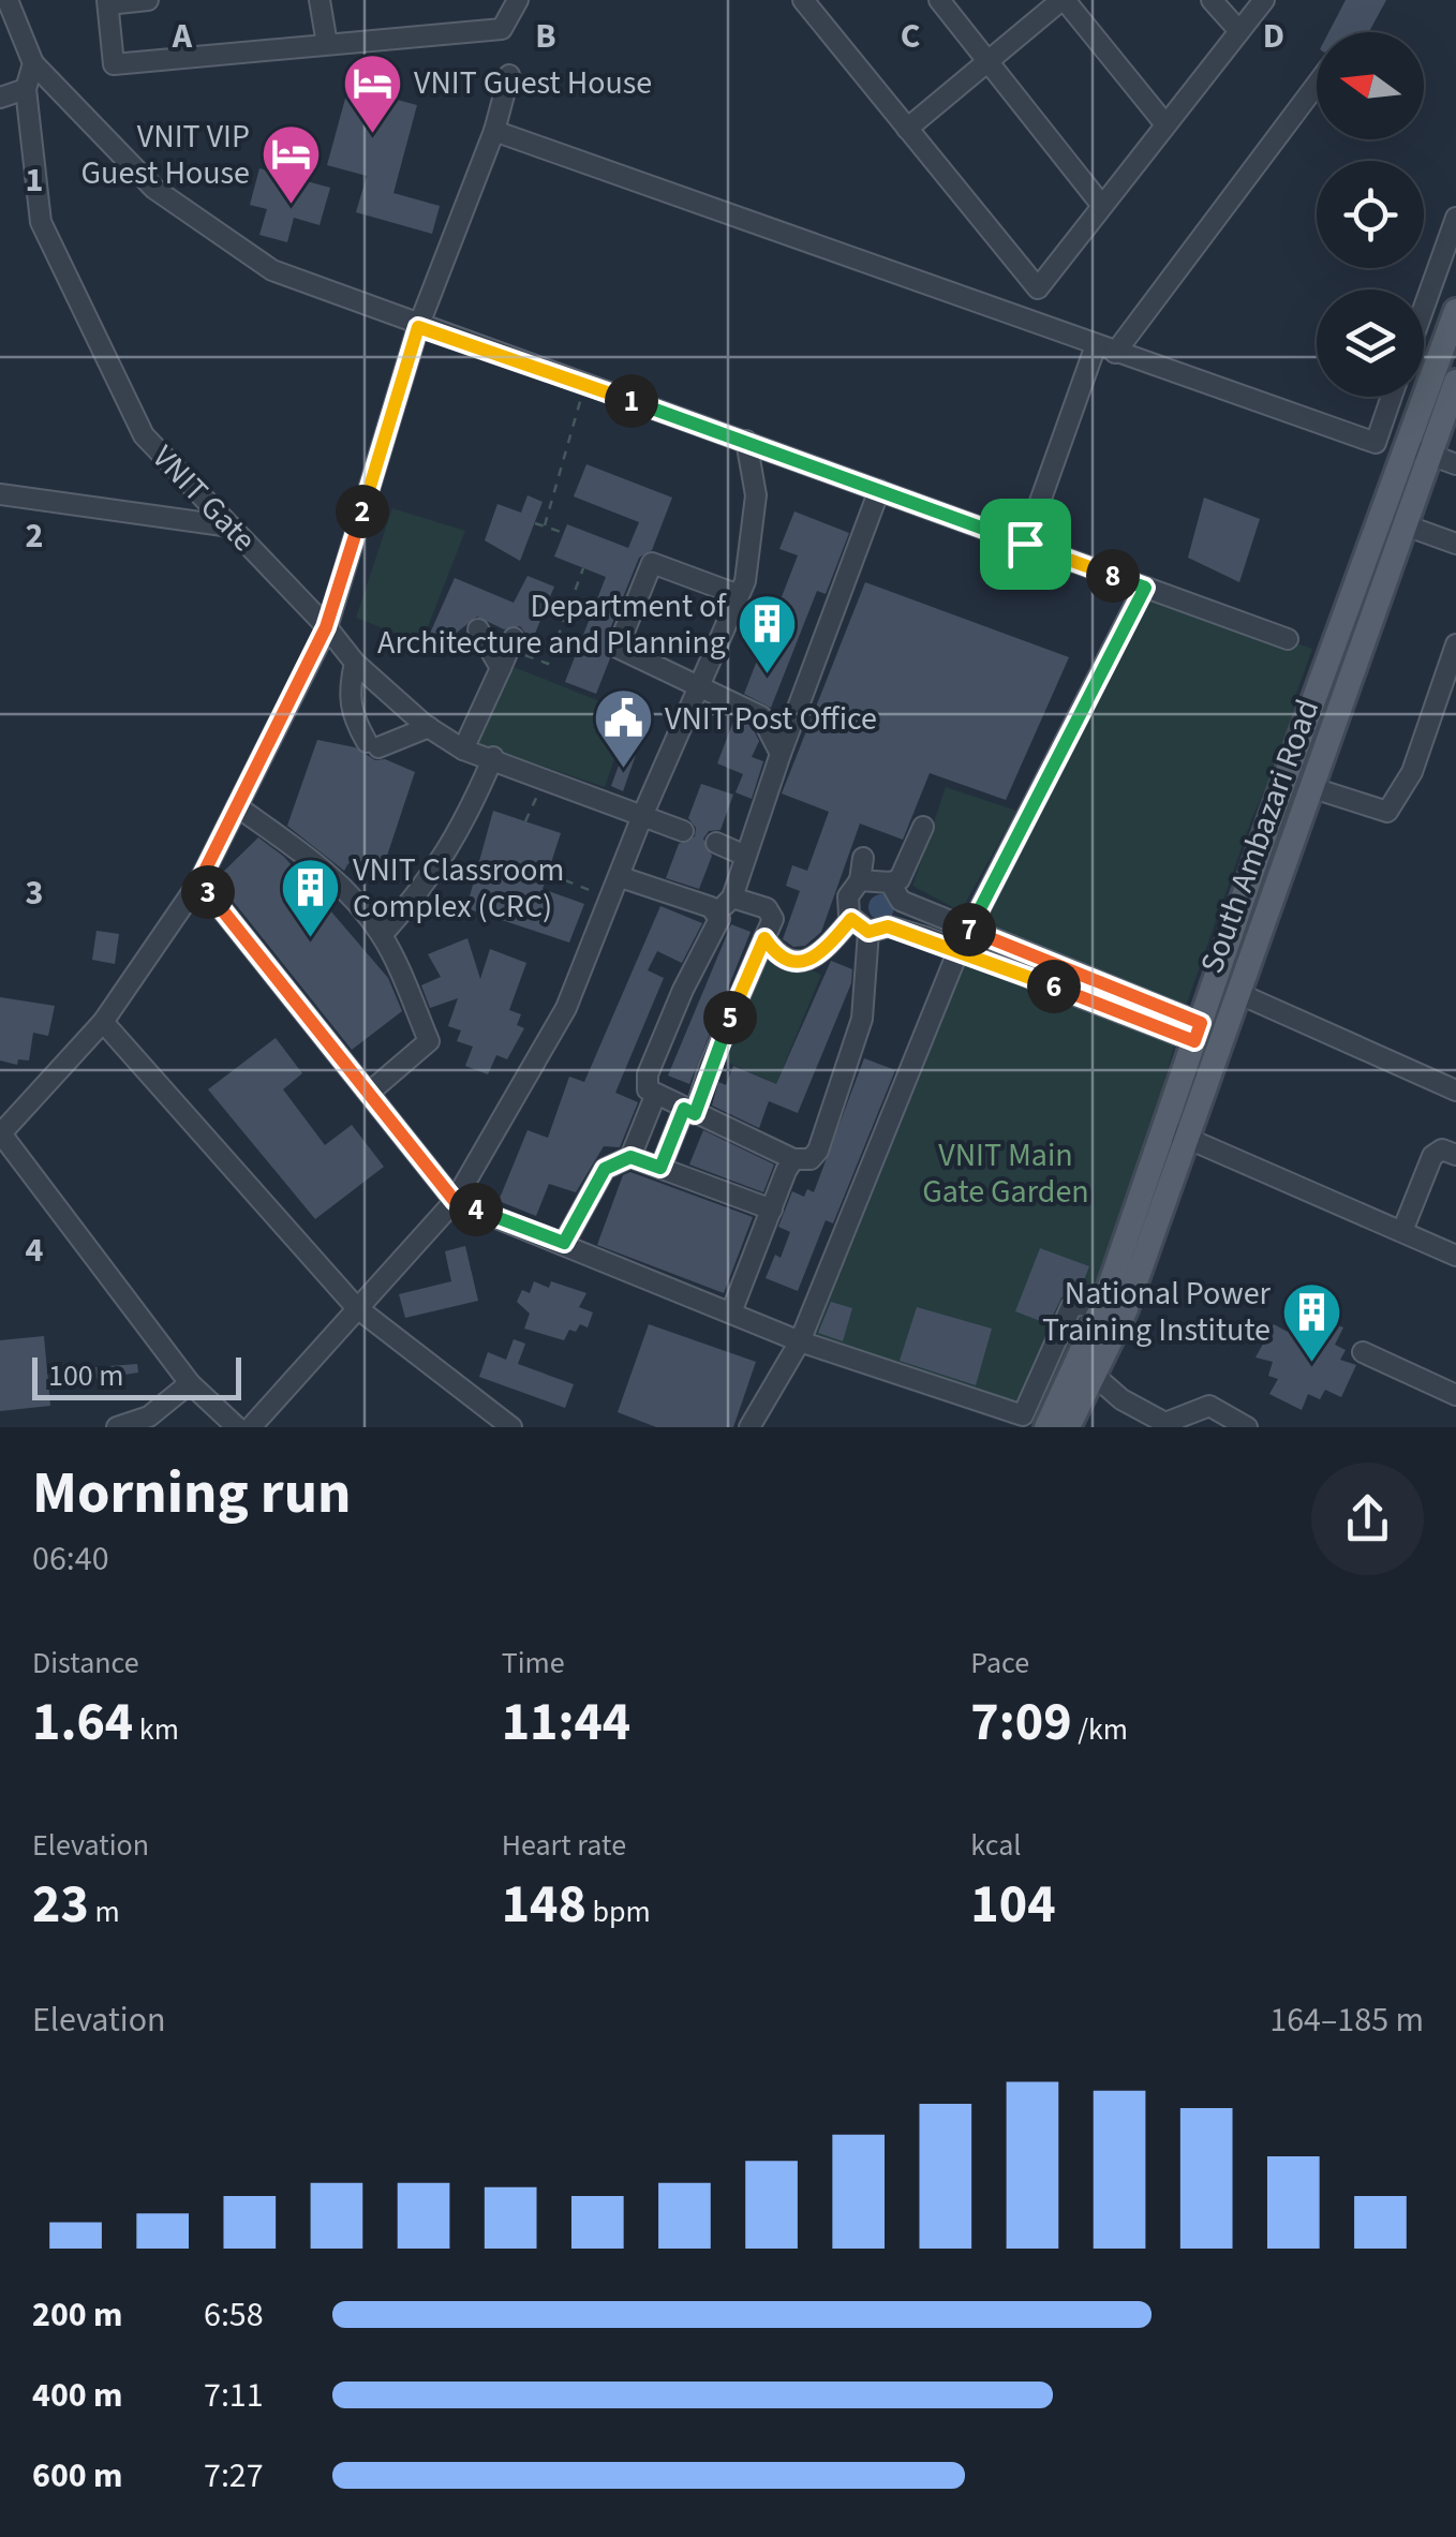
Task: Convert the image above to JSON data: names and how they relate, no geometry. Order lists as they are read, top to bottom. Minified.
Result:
{"streets":{"main road":["South Ambazari Road"],"street":["VNIT Gate"]},"parks":["VNIT Main Gate Garden"],"places":{"hotel":["VNIT Guest House","VNIT VIP Guest House"],"building":["Department of Architecture and Planning","VNIT Classroom Complex (CRC)","National Power Training Institute"],"public building":["VNIT Post Office"]},"scale_bar":"100 m","north":"left","page":{"pins":["1","2","8","3","7","6","5","4"],"scale":"100 m","heading":["Morning run","06:40"],"stats":[["Distance","1.64 km"],["Time","11:44"],["Pace","7:09 /km"],["Elevation","23 m"],["Heart rate","148 bpm"],["kcal","104"]],"chart":["Elevation","164–185 m"],"list":[{"name":"200 m","note":"6:58"},{"name":"400 m","note":"7:11"},{"name":"600 m","note":"7:27"}]},"grid":{"columns":["A","B","C","D"],"rows":["1","2","3","4"]}}
